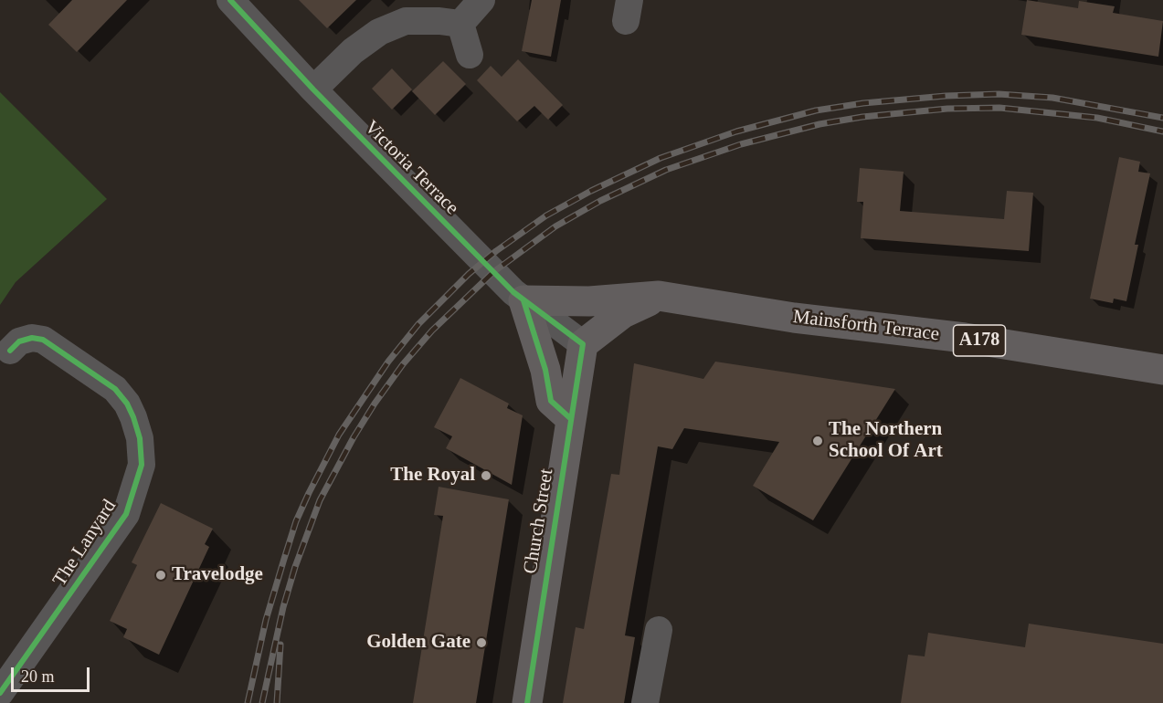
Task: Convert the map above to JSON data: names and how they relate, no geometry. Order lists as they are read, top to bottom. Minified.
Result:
{"streets":{"main road":["Mainsforth Terrace","A178","Church Street"],"street":["Victoria Terrace","The Lanyard"]},"crossings":[["Victoria Terrace","Mainsforth Terrace"],["Victoria Terrace","Church Street"]],"places":["The Northern School Of Art","The Royal","Travelodge","Golden Gate"],"scale_bar":"20 m"}
